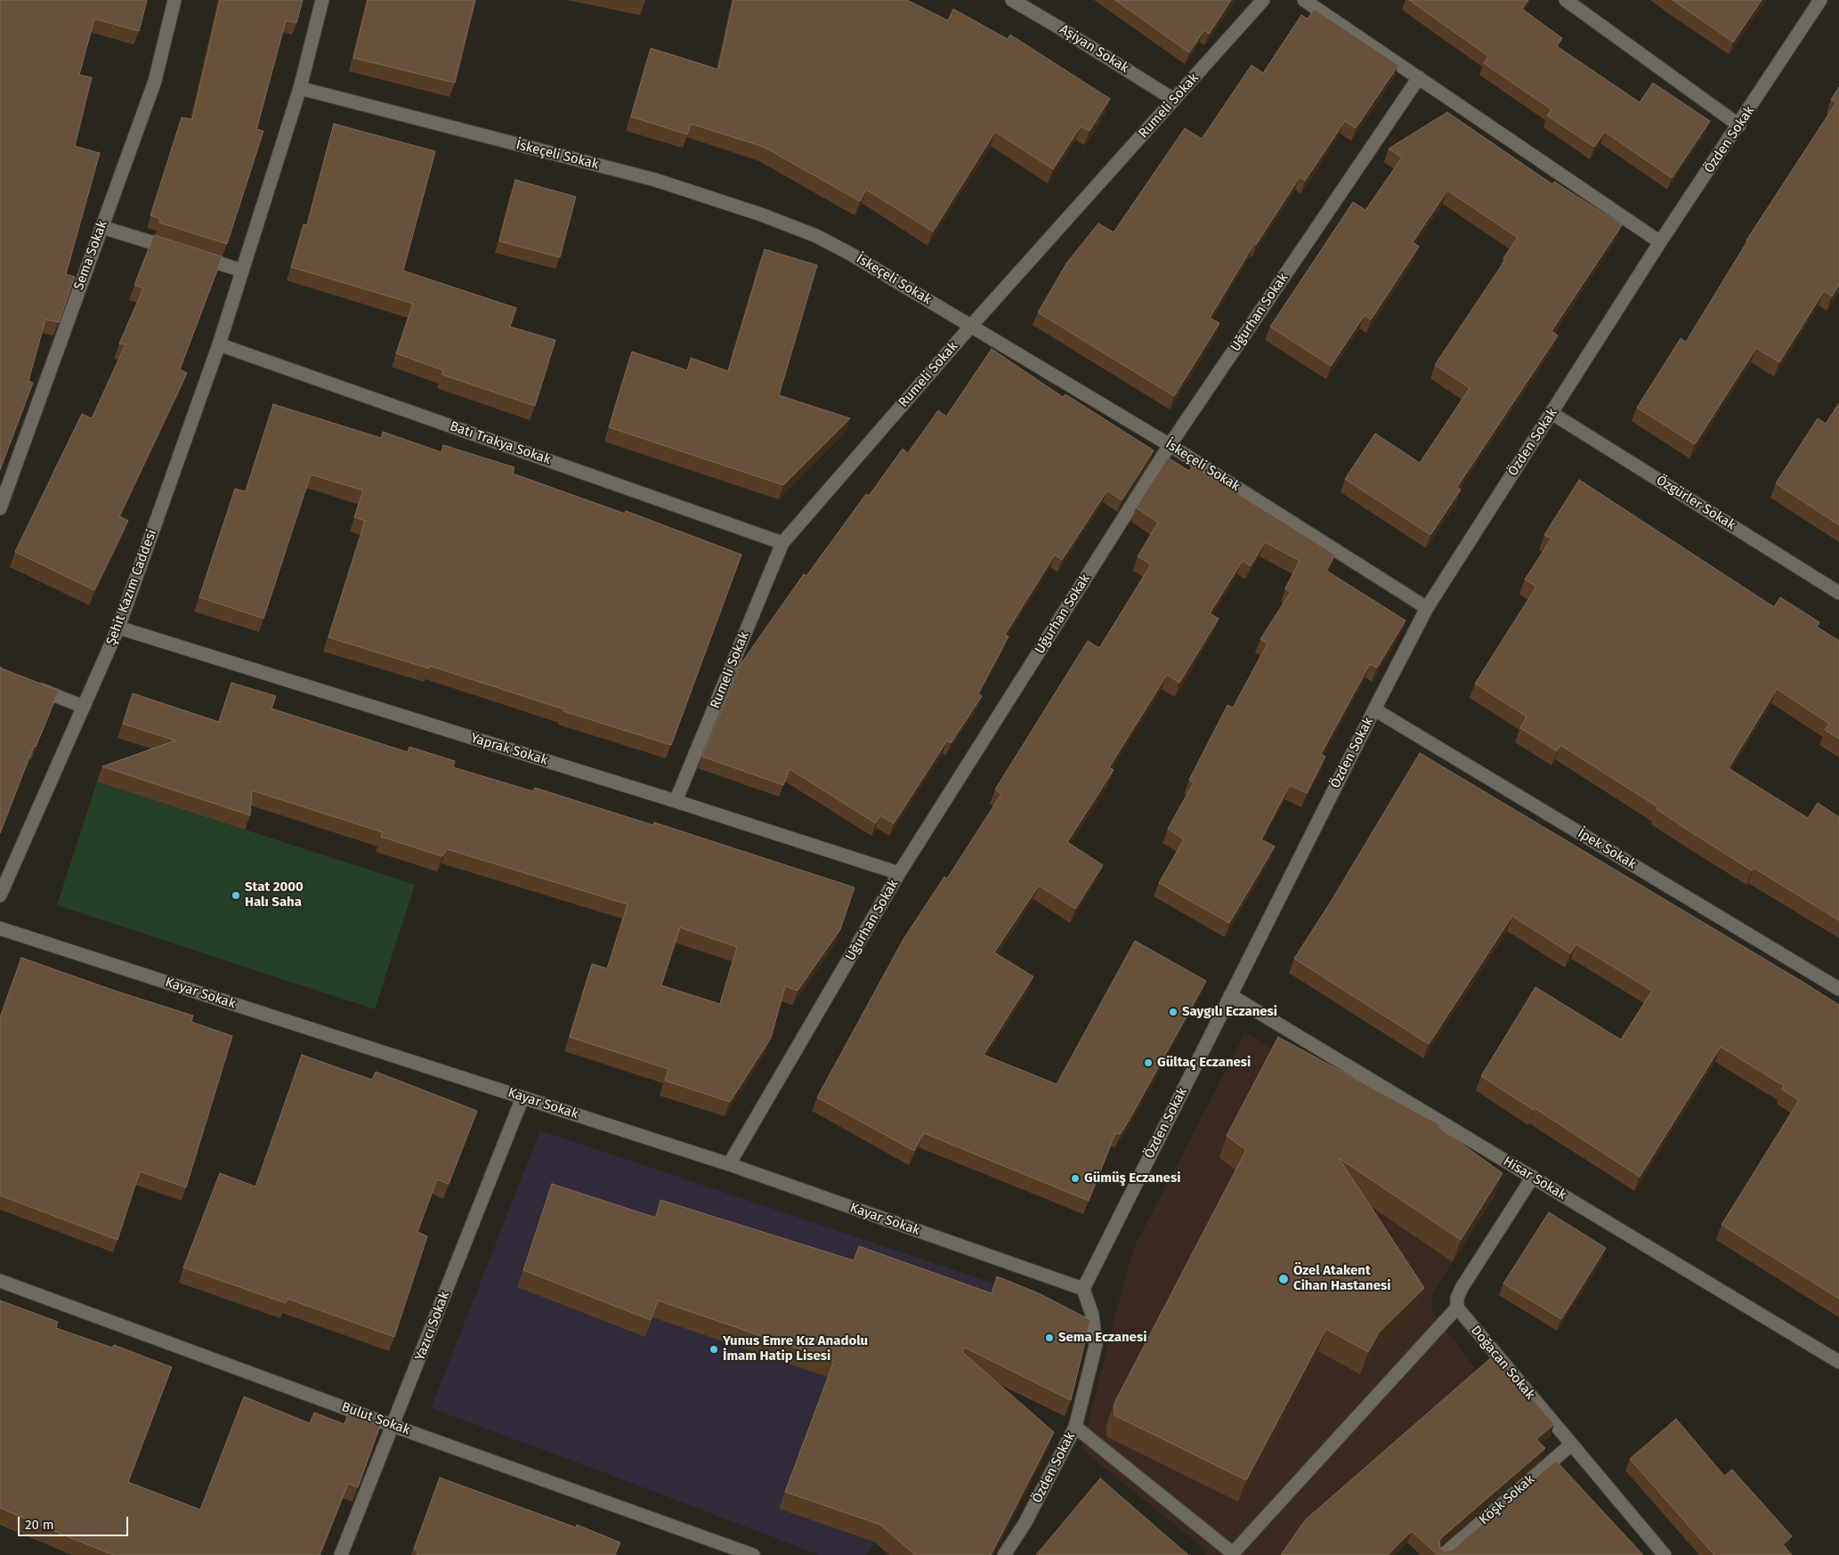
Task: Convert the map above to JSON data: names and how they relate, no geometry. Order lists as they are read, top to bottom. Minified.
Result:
{"streets":{"street":["Aşiyan Sokak","Rumeli Sokak","Özden Sokak","İskeçeli Sokak","Sema Sokak","Uğurhan Sokak","Batı Trakya Sokak","Özgürler Sokak","Şehit Kazım Caddesi","Yaprak Sokak","İpek Sokak","Kayar Sokak","Hisar Sokak","Yazıcı Sokak","Doğacan Sokak","Bulut Sokak","Köşk Sokak"]},"crossings":[["Aşiyan Sokak","Rumeli Sokak"],["Rumeli Sokak","İskeçeli Sokak"],["Rumeli Sokak","Batı Trakya Sokak"],["Rumeli Sokak","Yaprak Sokak"],["Özden Sokak","İskeçeli Sokak"],["Özden Sokak","Özgürler Sokak"],["Özden Sokak","İpek Sokak"],["Özden Sokak","Kayar Sokak"],["Özden Sokak","Hisar Sokak"],["İskeçeli Sokak","Uğurhan Sokak"],["İskeçeli Sokak","Şehit Kazım Caddesi"],["Uğurhan Sokak","Yaprak Sokak"],["Uğurhan Sokak","Kayar Sokak"],["Batı Trakya Sokak","Şehit Kazım Caddesi"],["Şehit Kazım Caddesi","Yaprak Sokak"],["Kayar Sokak","Yazıcı Sokak"],["Yazıcı Sokak","Bulut Sokak"],["Doğacan Sokak","Köşk Sokak"]],"places":["Stat 2000 Halı Saha","Saygılı Eczanesi","Gültaç Eczanesi","Gümüş Eczanesi","Özel Atakent Cihan Hastanesi","Sema Eczanesi","Yunus Emre Kız Anadolu İmam Hatip Lisesi"],"scale_bar":"20 m"}
